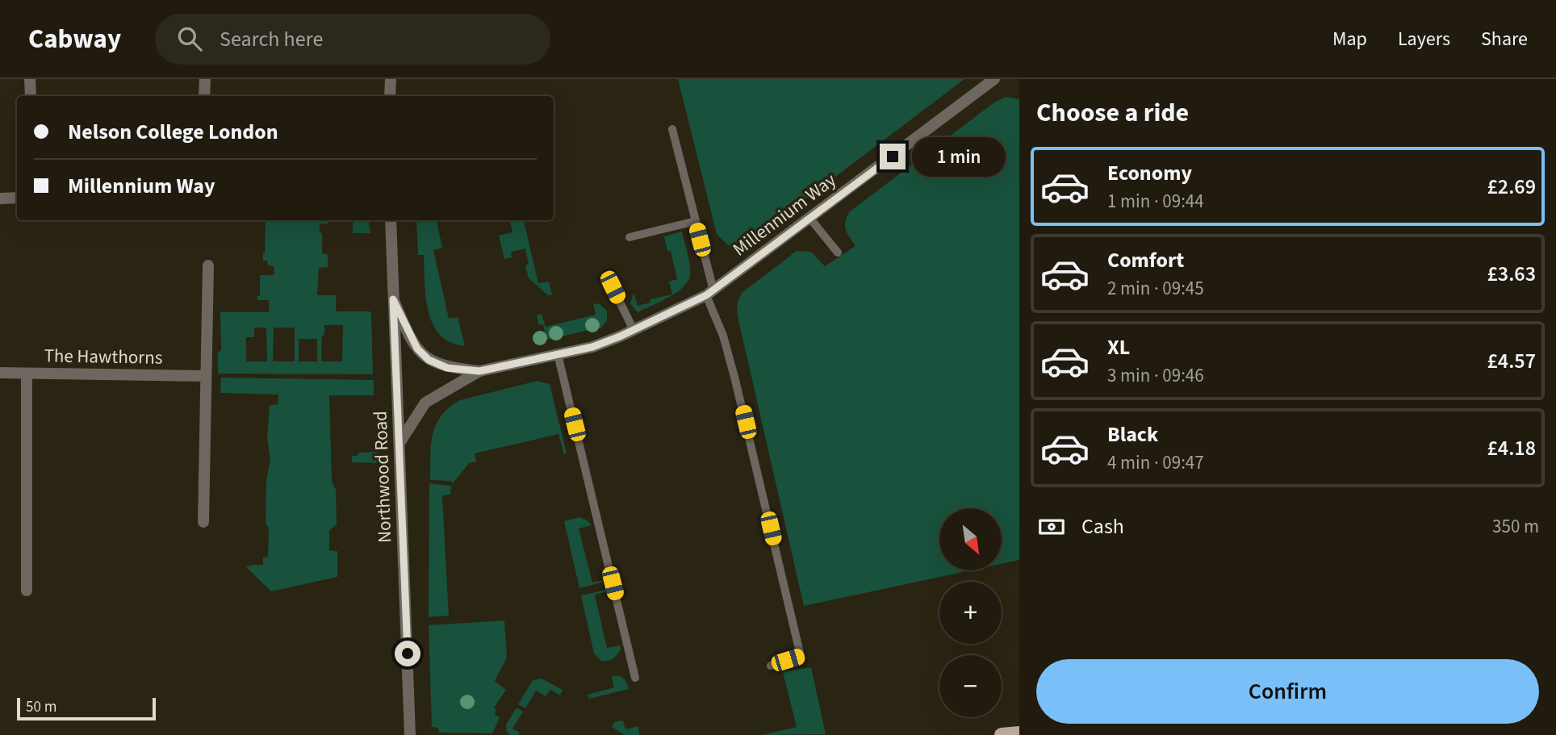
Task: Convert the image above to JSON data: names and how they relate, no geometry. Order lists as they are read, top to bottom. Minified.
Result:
{"streets":{"street":["Millennium Way","The Hawthorns","Northwood Road"]},"crossings":[["Millennium Way","Northwood Road"]],"scale_bar":"50 m","north":"bottom right","page":{"header":"Cabway","search":"Search here","nav":["Map","Layers","Share"],"heading":"Choose a ride","banner":["Nelson College London","Millennium Way"],"bubble":"1 min","list":[{"name":"Economy","note":"1 min · 09:44","value":"£2.69"},{"name":"Comfort","note":"2 min · 09:45","value":"£3.63"},{"name":"XL","note":"3 min · 09:46","value":"£4.57"},{"name":"Black","note":"4 min · 09:47","value":"£4.18"}],"pay":["Cash","350 m"],"map_buttons":["+","−"],"buttons":"Confirm","scale":"50 m"}}
